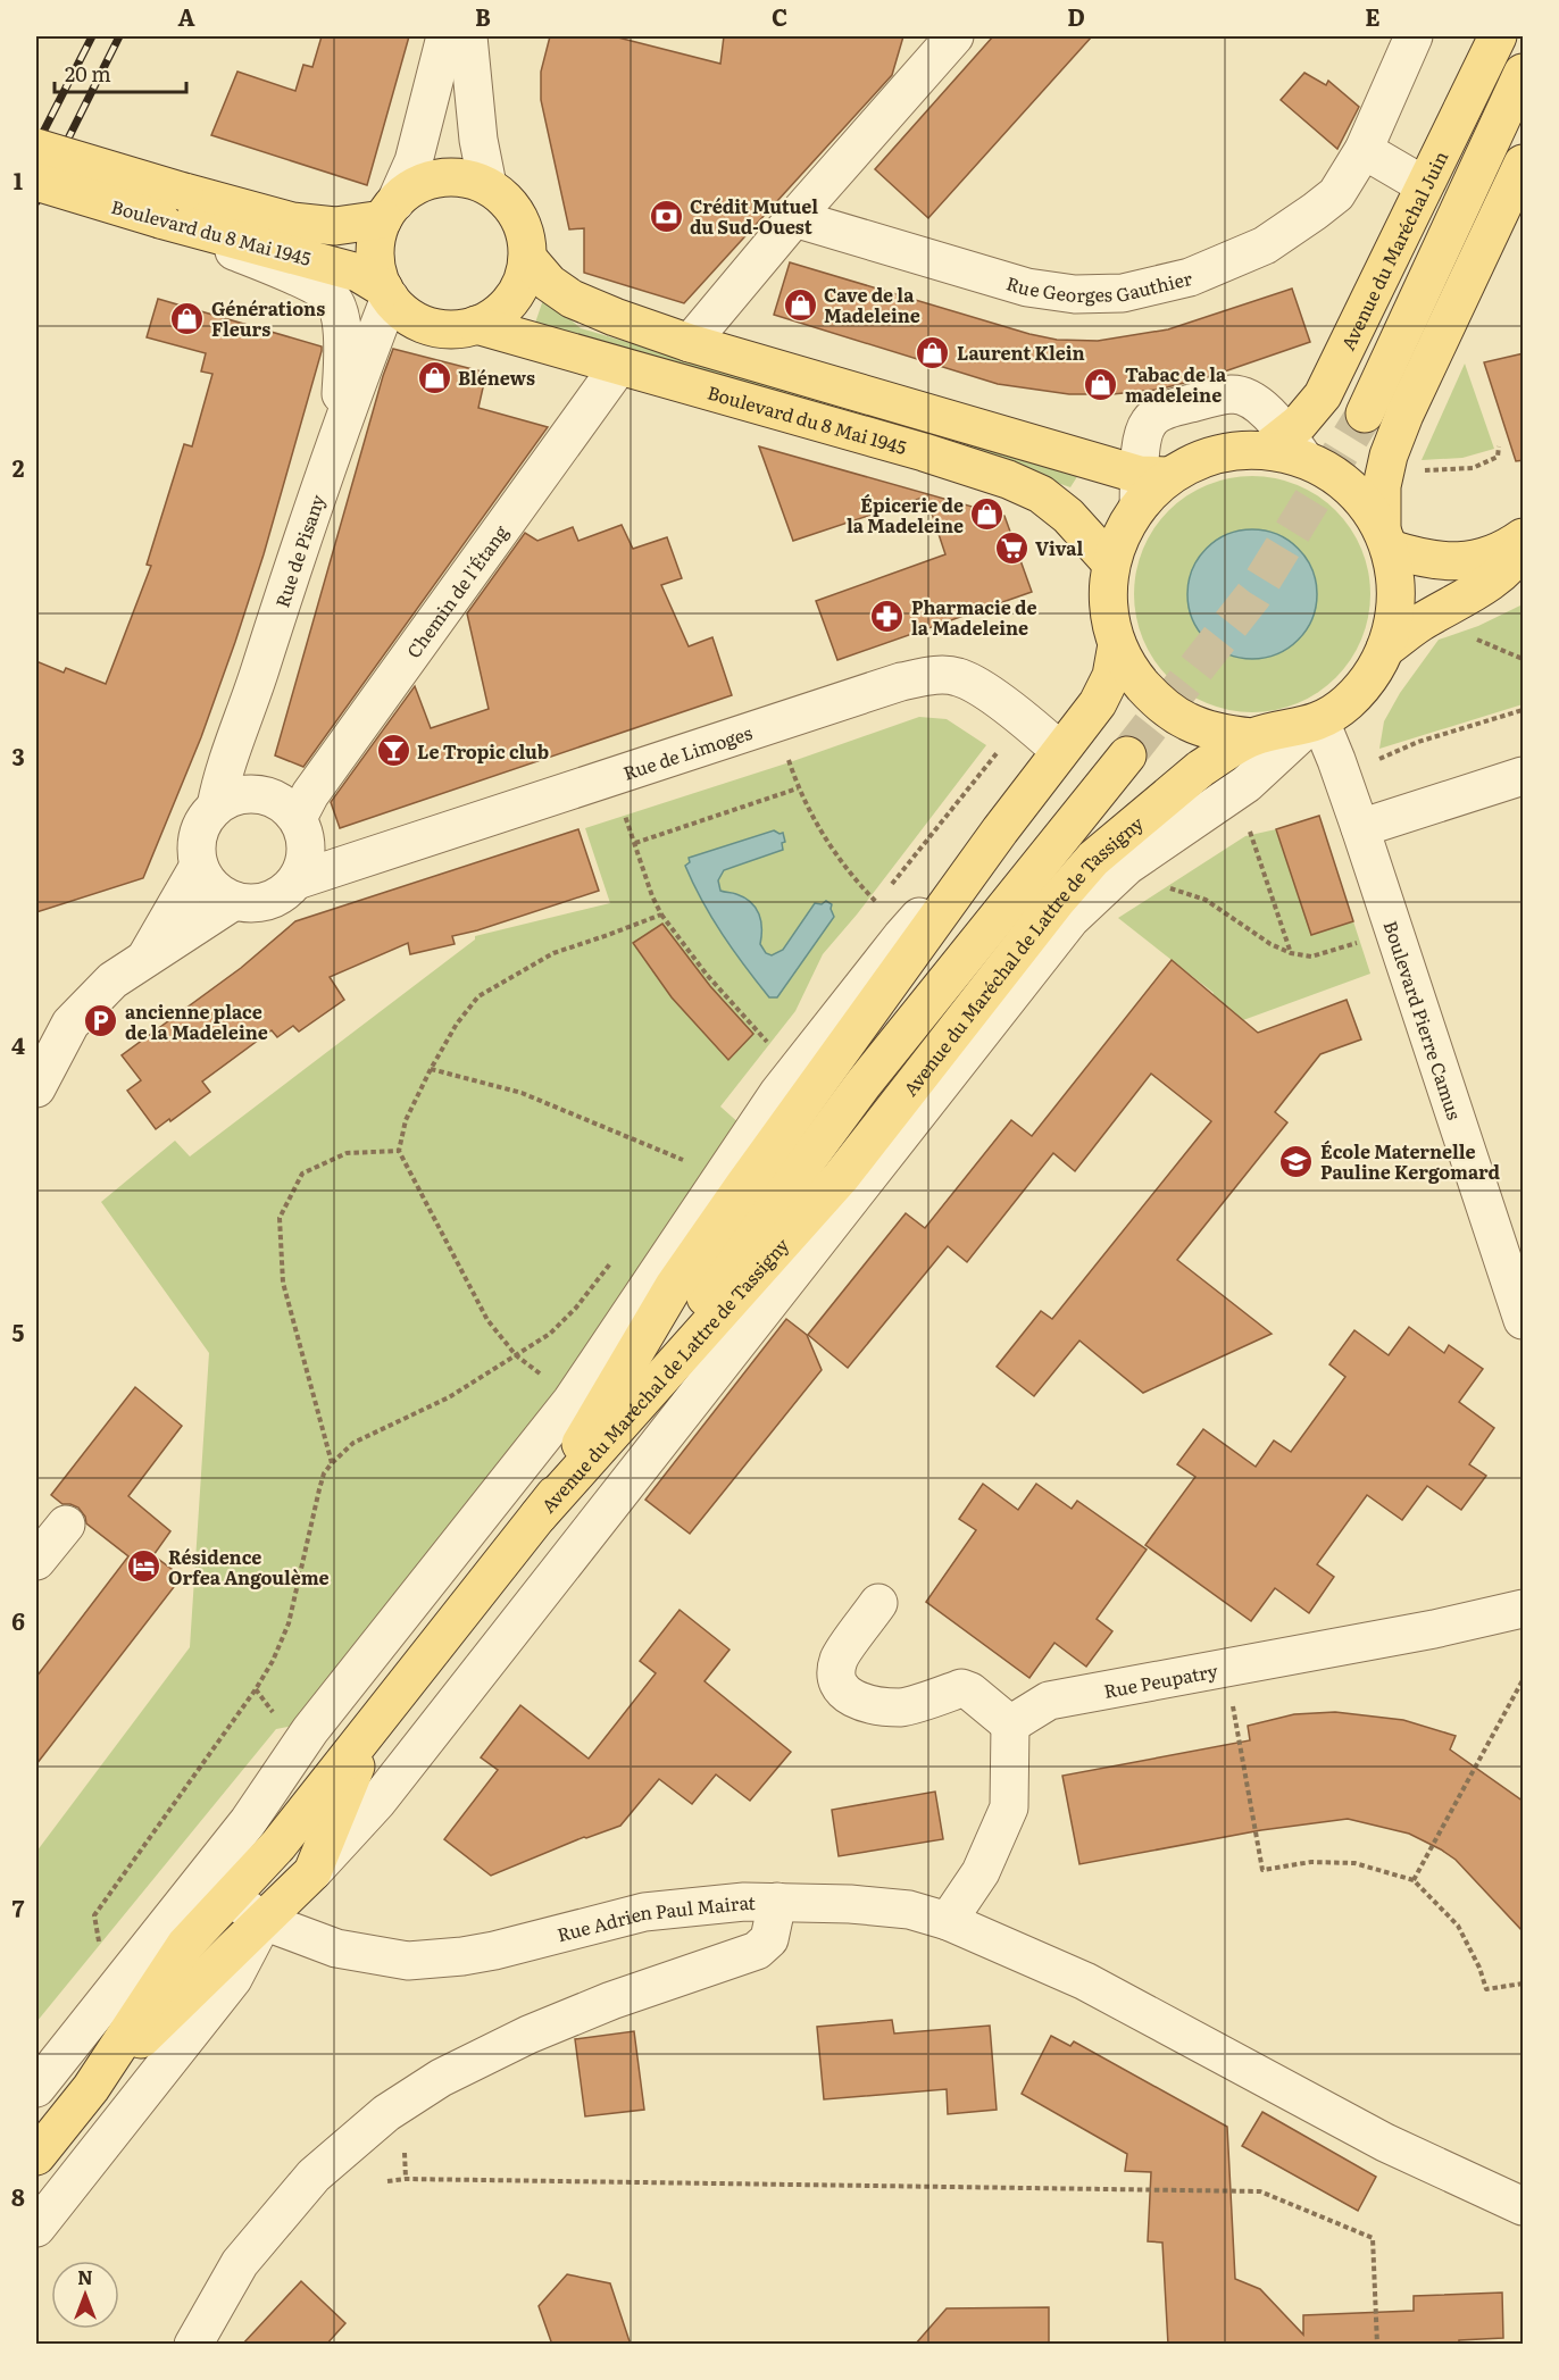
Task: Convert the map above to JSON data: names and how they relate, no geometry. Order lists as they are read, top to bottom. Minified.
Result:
{"streets":{"main road":["Boulevard du 8 Mai 1945","Avenue du Maréchal Juin","Avenue du Maréchal de Lattre de Tassigny"],"street":["Rue Georges Gauthier","Rue de Pisany","Chemin de l'Étang","Rue de Limoges","Boulevard Pierre Camus","Rue Peupatry","Rue Adrien Paul Mairat"]},"crossings":[["Boulevard du 8 Mai 1945","Rue de Pisany"],["Boulevard du 8 Mai 1945","Chemin de l'Étang"],["Rue de Pisany","Chemin de l'Étang"],["Rue de Pisany","Rue de Limoges"],["Chemin de l'Étang","Rue de Limoges"],["Rue de Limoges","Avenue du Maréchal de Lattre de Tassigny"]],"places":{"bank":["Crédit Mutuel du Sud-Ouest"],"shop":["Cave de la Madeleine","Générations Fleurs","Laurent Klein","Blénews","Tabac de la madeleine","Épicerie de la Madeleine"],"supermarket":["Vival"],"pharmacy":["Pharmacie de la Madeleine"],"bar":["Le Tropic club"],"parking":["ancienne place de la Madeleine"],"school or university":["École Maternelle Pauline Kergomard"],"hotel":["Résidence Orfea Angoulème"]},"scale_bar":"20 m","north":"top","grid":{"columns":["A","B","C","D","E"],"rows":["1","2","3","4","5","6","7","8"]}}
